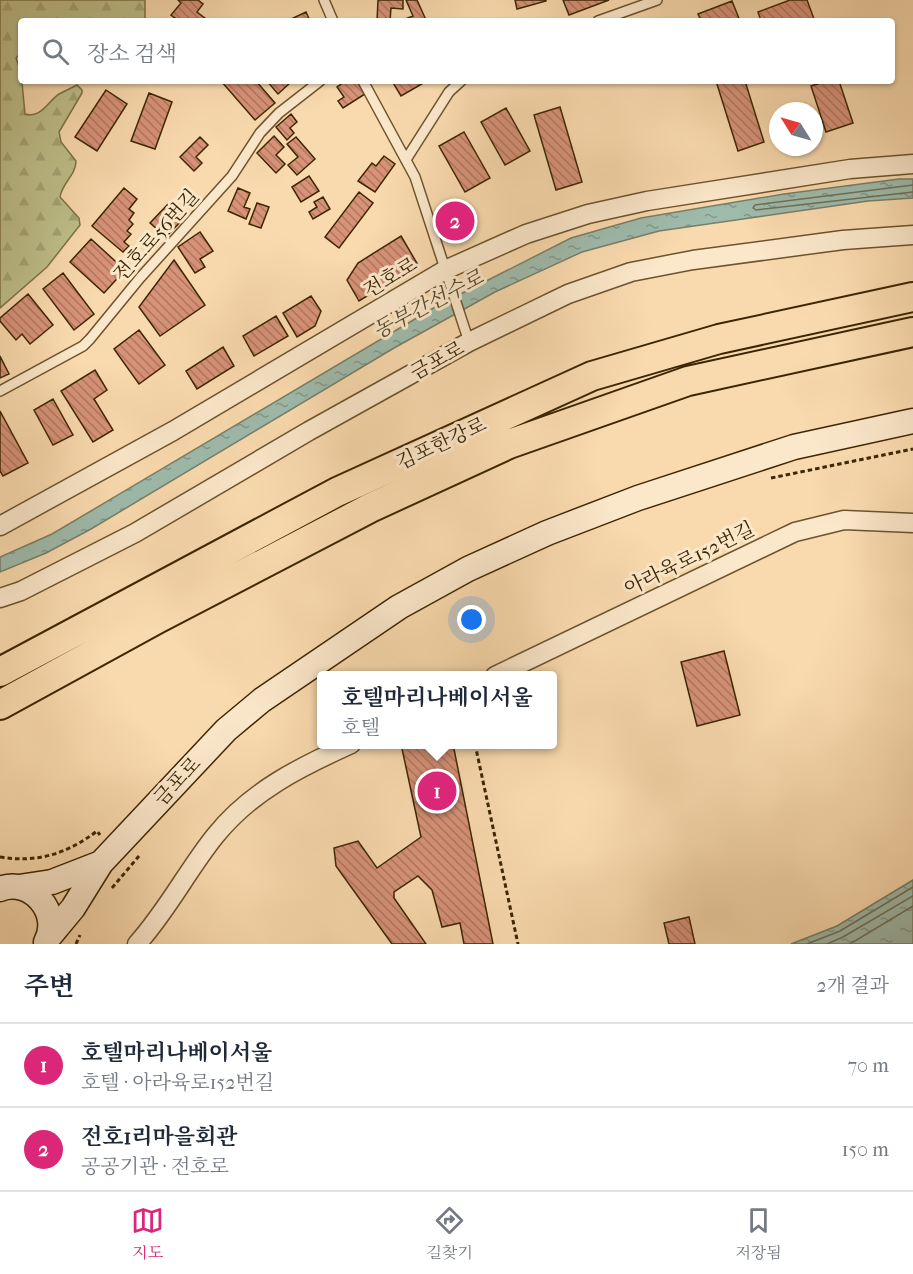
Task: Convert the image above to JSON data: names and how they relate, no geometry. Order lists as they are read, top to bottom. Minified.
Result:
{"streets":{"highway":["김포한강로"],"main road":["금포로"],"street":["전호로","아라육로152번길"],"lane":["전호로56번길"]},"water":["동부간선수로"],"north":"top left","page":{"search":"장소 검색","pins":["2","1"],"popup":["호텔마리나베이서울","호텔"],"heading":["주변","2개 결과"],"list":[{"mark":"1","name":"호텔마리나베이서울","note":"호텔 · 아라육로152번길","value":"70 m"},{"mark":"2","name":"전호1리마을회관","note":"공공기관 · 전호로","value":"150 m"}],"nav":["지도","길찾기","저장됨"]}}
